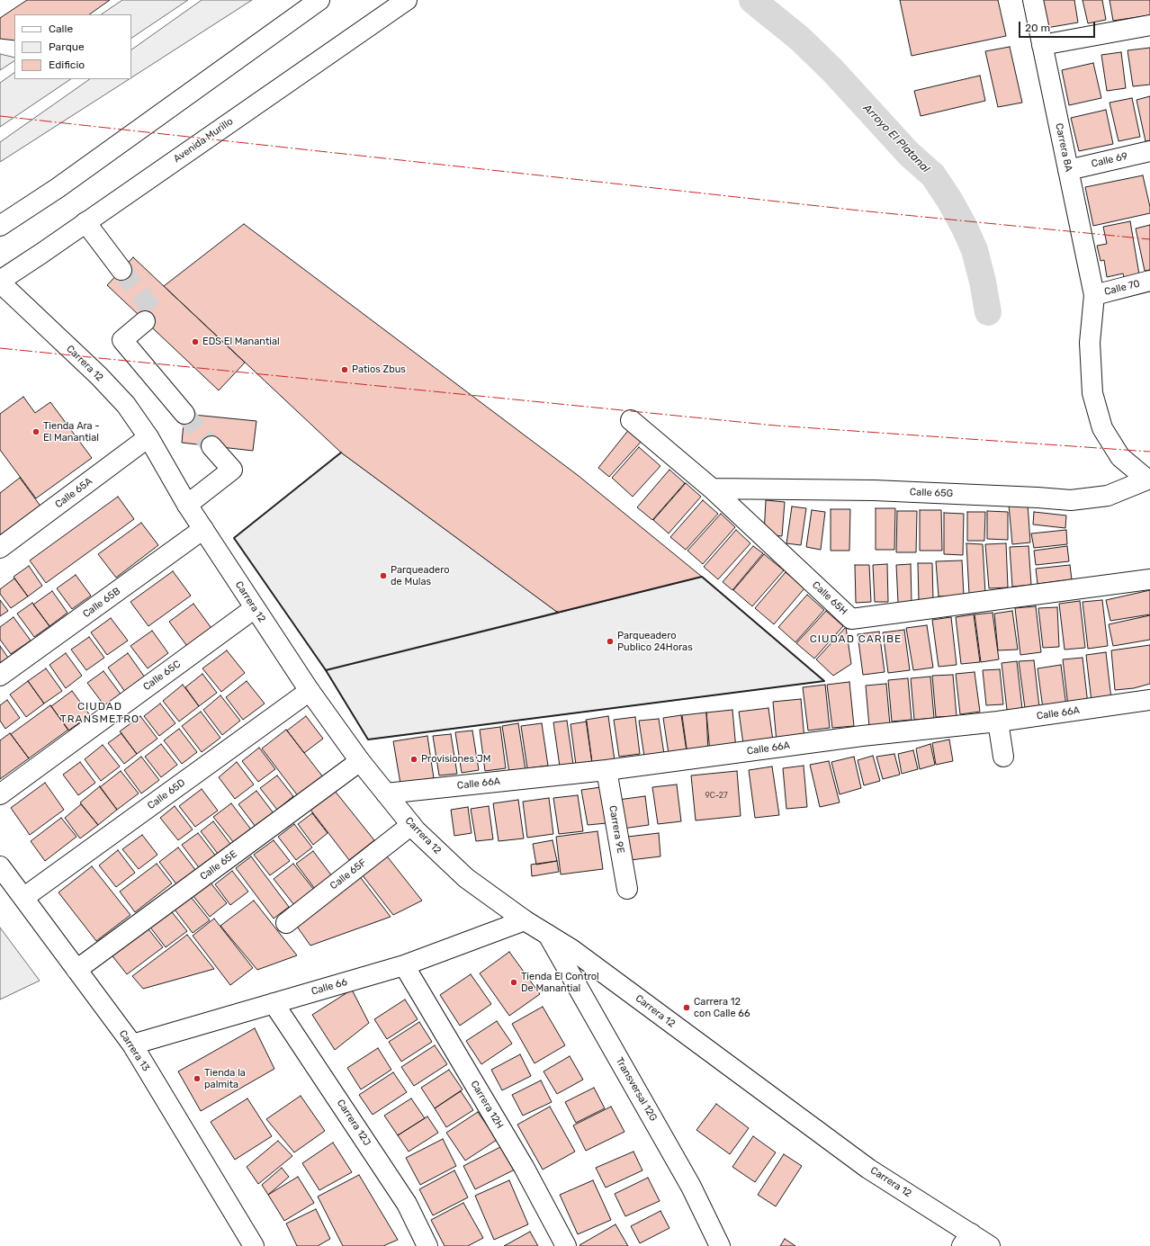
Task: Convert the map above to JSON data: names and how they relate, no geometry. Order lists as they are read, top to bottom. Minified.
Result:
{"streets":{"street":["Avenida Murillo","Carrera 8A","Calle 69","Calle 70","Carrera 12","Calle 65A","Calle 65G","Calle 65H","Calle 65B","Calle 65C","Calle 66A","Calle 65D","Carrera 9E","Calle 65E","Calle 65F","Calle 66","Carrera 13","Transversal 12G","Carrera 12H","Carrera 12J"]},"crossings":[["Avenida Murillo","Carrera 12"],["Carrera 8A","Calle 69"],["Carrera 8A","Calle 70"],["Carrera 8A","Calle 65G"],["Carrera 12","Calle 65A"],["Carrera 12","Calle 65B"],["Carrera 12","Calle 65C"],["Carrera 12","Calle 66A"],["Carrera 12","Calle 65D"],["Carrera 12","Calle 65E"],["Carrera 12","Calle 65F"],["Carrera 12","Calle 66"],["Carrera 12","Transversal 12G"],["Calle 65G","Calle 65H"],["Calle 66A","Carrera 9E"],["Calle 65D","Carrera 13"],["Calle 65E","Carrera 13"],["Calle 66","Carrera 13"],["Calle 66","Carrera 12H"],["Calle 66","Carrera 12J"]],"districts":["CIUDAD CARIBE","CIUDAD TRANSMETRO"],"water":["Arroyo El Platanal"],"places":["EDS El Manantial","Patios Zbus","Tienda Ara - El Manantial","Parqueadero de Mulas","Parqueadero Publico 24Horas","Provisiones JM","Tienda El Control De Manantial","Carrera 12 con Calle 66","Tienda la palmita"],"house_numbers":["9C-27"],"legend":["Calle","Parque","Edificio"],"scale_bar":"20 m"}
